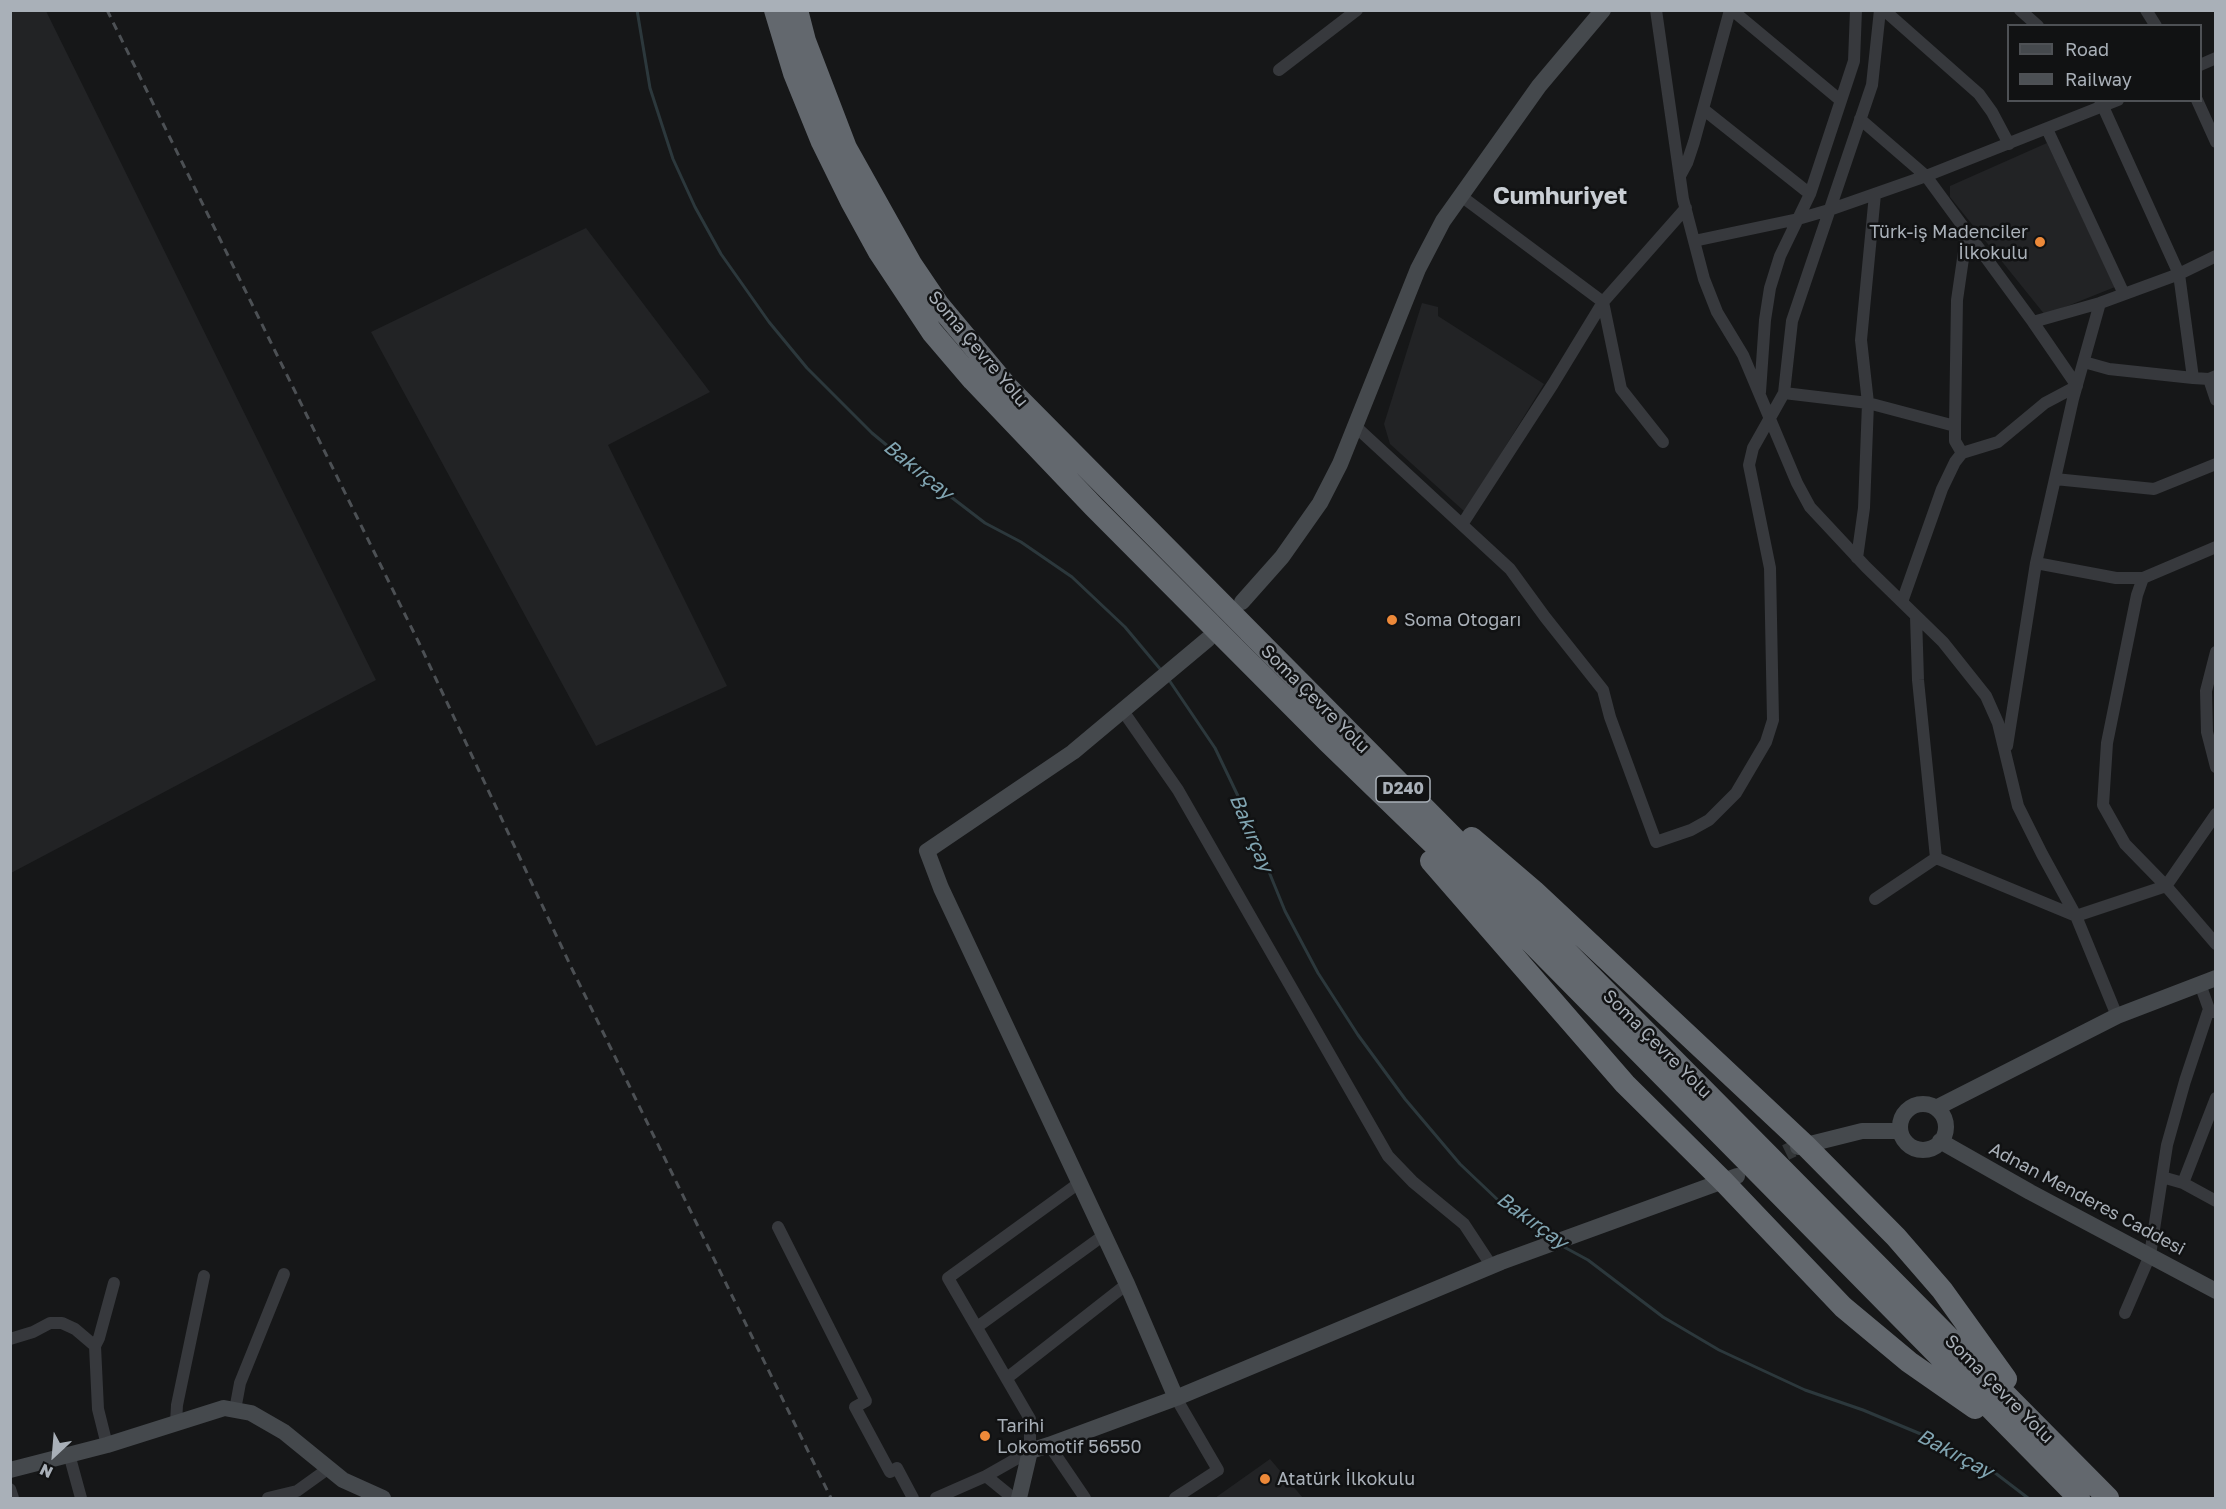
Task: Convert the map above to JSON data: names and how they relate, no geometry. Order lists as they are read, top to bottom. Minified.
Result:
{"streets":{"highway":["Soma Çevre Yolu","D240"],"main road":["Adnan Menderes Caddesi"]},"districts":["Cumhuriyet"],"water":["Bakırçay"],"places":["Türk-iş Madenciler İlkokulu","Soma Otogarı","Tarihi Lokomotif 56550","Atatürk İlkokulu"],"legend":["Road","Railway"],"north":"bottom left"}
